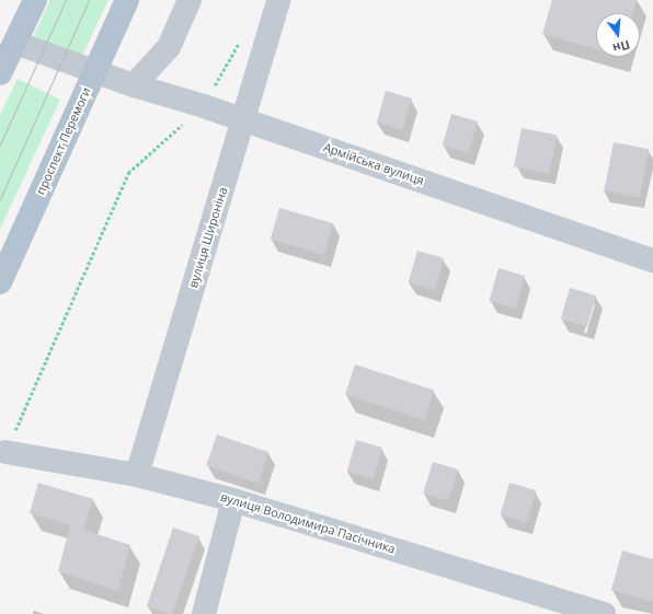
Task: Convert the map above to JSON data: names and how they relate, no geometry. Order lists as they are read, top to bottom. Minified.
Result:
{"streets":{"main road":["проспект Перемоги"],"street":["Армійська вулиця","вулиця Широніна","вулиця Володимира Пасічника"]},"crossings":[["проспект Перемоги","Армійська вулиця"],["Армійська вулиця","вулиця Широніна"],["вулиця Широніна","вулиця Володимира Пасічника"]],"north":"bottom"}
